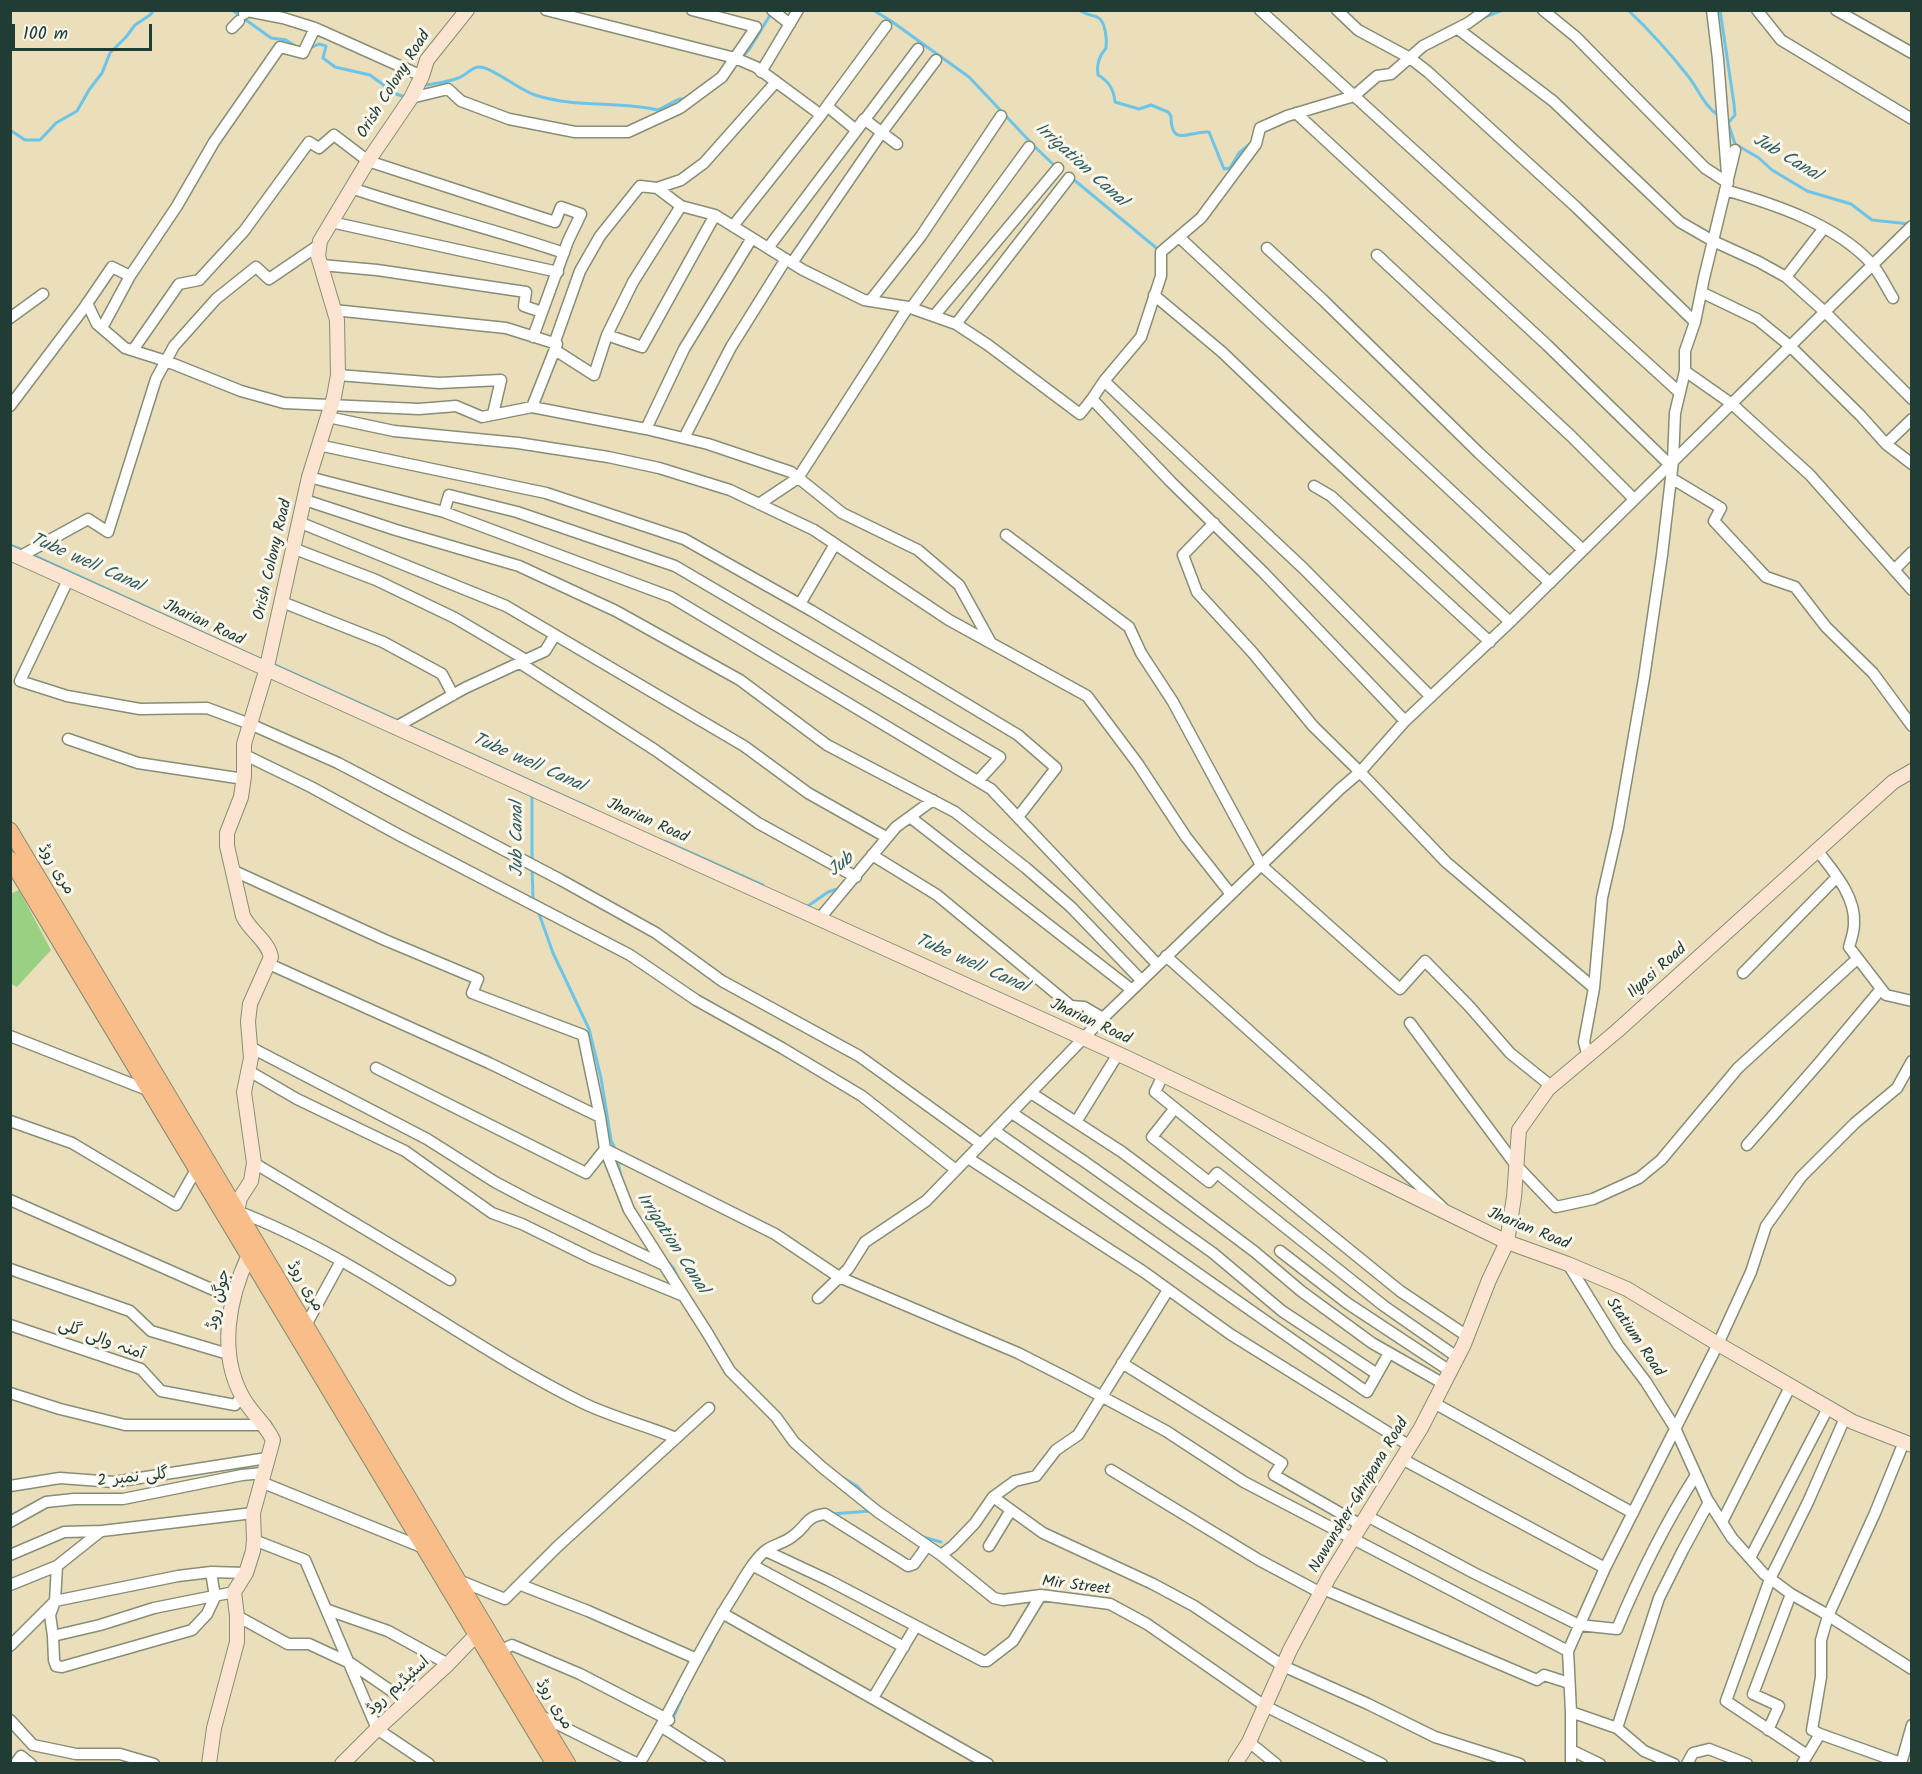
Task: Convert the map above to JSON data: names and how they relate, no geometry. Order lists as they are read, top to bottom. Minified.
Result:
{"streets":{"main road":["Orish Colony Road","Jharian Road","مری روڈ","Ilyasi Road","جوگن روڈ","Nawansher-Ghripana Road","اسٹیڈیم روڈ"],"street":["Statium Road","آمنہ والی گلی","گلی نمبر 2","Mir Street"]},"crossings":[["Orish Colony Road","Jharian Road"],["Orish Colony Road","Mir Street"],["Jharian Road","Ilyasi Road"],["Jharian Road","Statium Road"],["Jharian Road","Nawansher-Ghripana Road"],["مری روڈ","جوگن روڈ"],["مری روڈ","اسٹیڈیم روڈ"],["Ilyasi Road","Nawansher-Ghripana Road"],["جوگن روڈ","آمنہ والی گلی"],["Nawansher-Ghripana Road","Mir Street"]],"water":["Jub Canal","Irrigation Canal","Tube well Canal","Jub"],"scale_bar":"100 m"}
